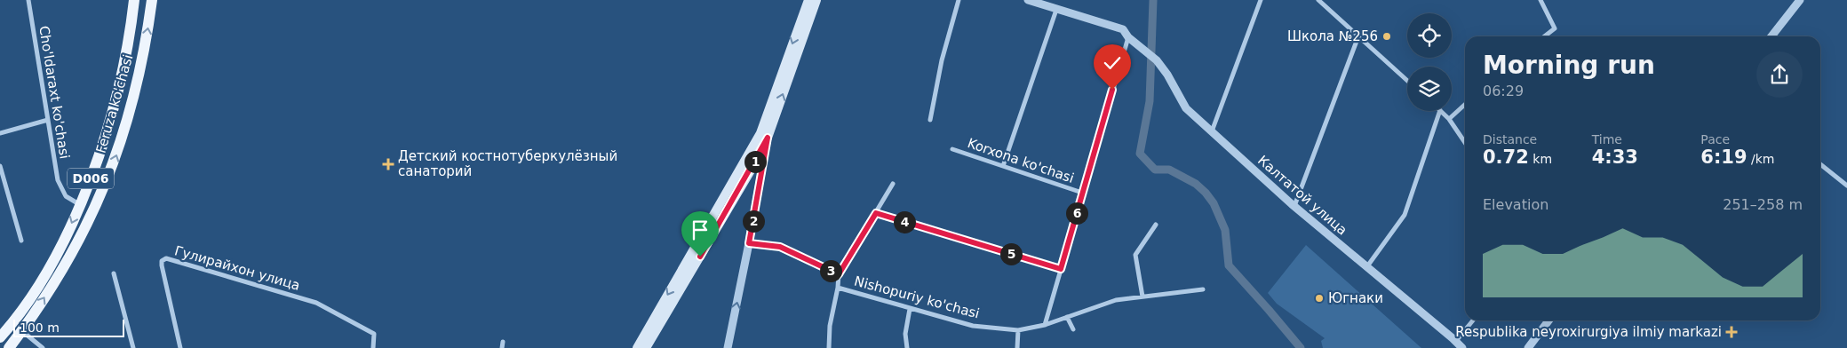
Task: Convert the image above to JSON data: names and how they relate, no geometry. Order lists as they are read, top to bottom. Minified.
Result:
{"streets":{"main road":["Feruza ko'chasi","D006"],"street":["Cho'ldaraxt ko'chasi","Korxona ko'chasi","Калтатой улица","Гулирайхон улица","Nishopuriy ko'chasi"]},"crossings":[["Cho'ldaraxt ko'chasi","Feruza ko'chasi"]],"places":{"other":["Школа №256","Югнаки"],"health":["Детский костнотуберкулёзный санаторий","Respublika neyroxirurgiya ilmiy markazi"]},"scale_bar":"100 m","page":{"heading":["Morning run","06:29"],"stats":[["Distance","0.72 km"],["Time","4:33"],["Pace","6:19 /km"]],"pins":["1","6","2","4","5","3"],"chart":["Elevation","251–258 m"],"scale":"100 m"}}
